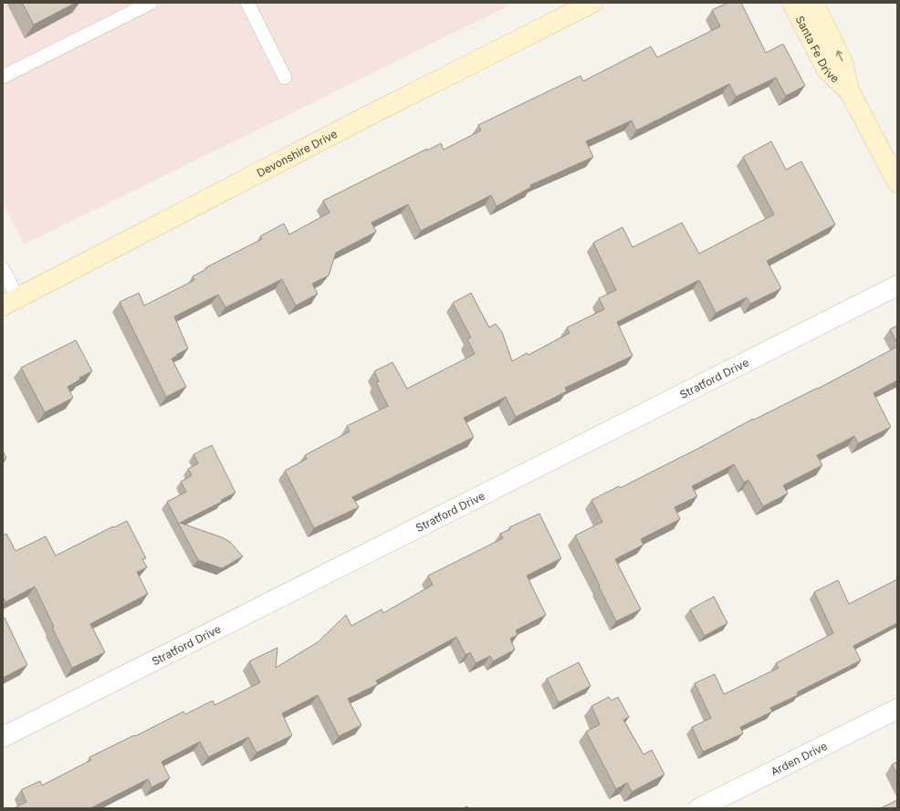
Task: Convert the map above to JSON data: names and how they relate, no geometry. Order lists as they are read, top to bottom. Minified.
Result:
{"streets":{"street":["Santa Fe Drive","Devonshire Drive","Stratford Drive","Arden Drive"]}}
